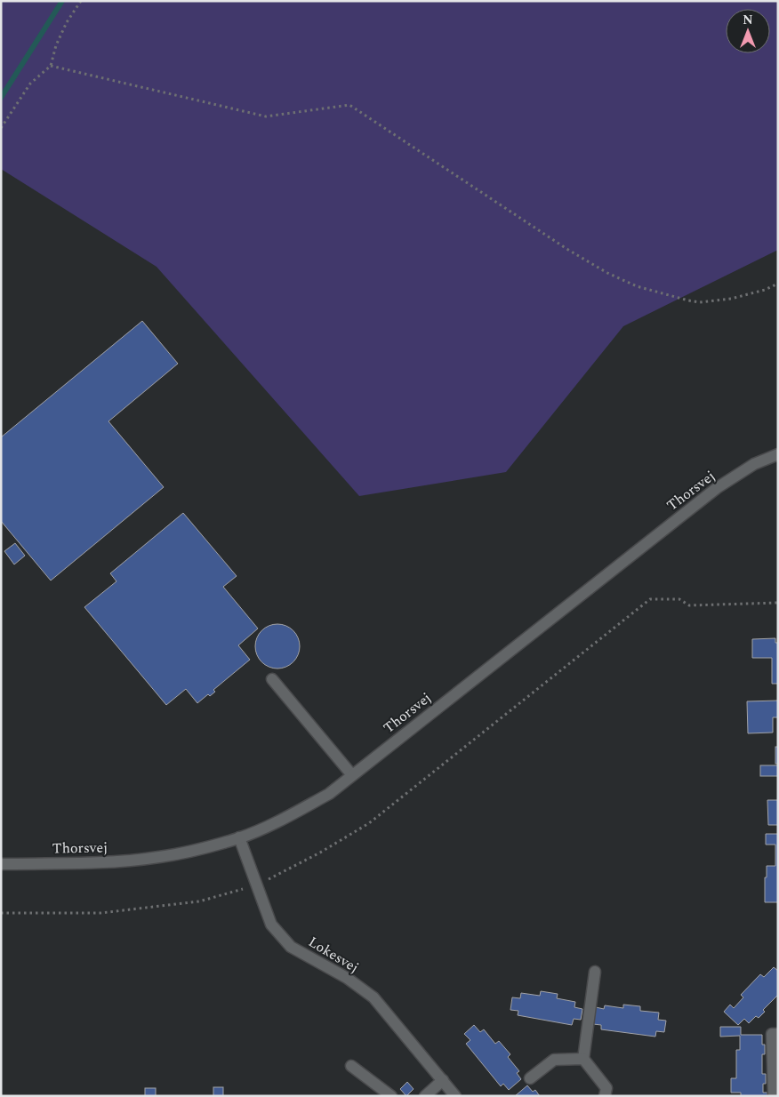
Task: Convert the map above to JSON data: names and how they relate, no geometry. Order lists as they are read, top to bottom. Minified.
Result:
{"streets":{"street":["Thorsvej","Lokesvej"]},"crossings":[["Thorsvej","Lokesvej"]],"north":"top"}
